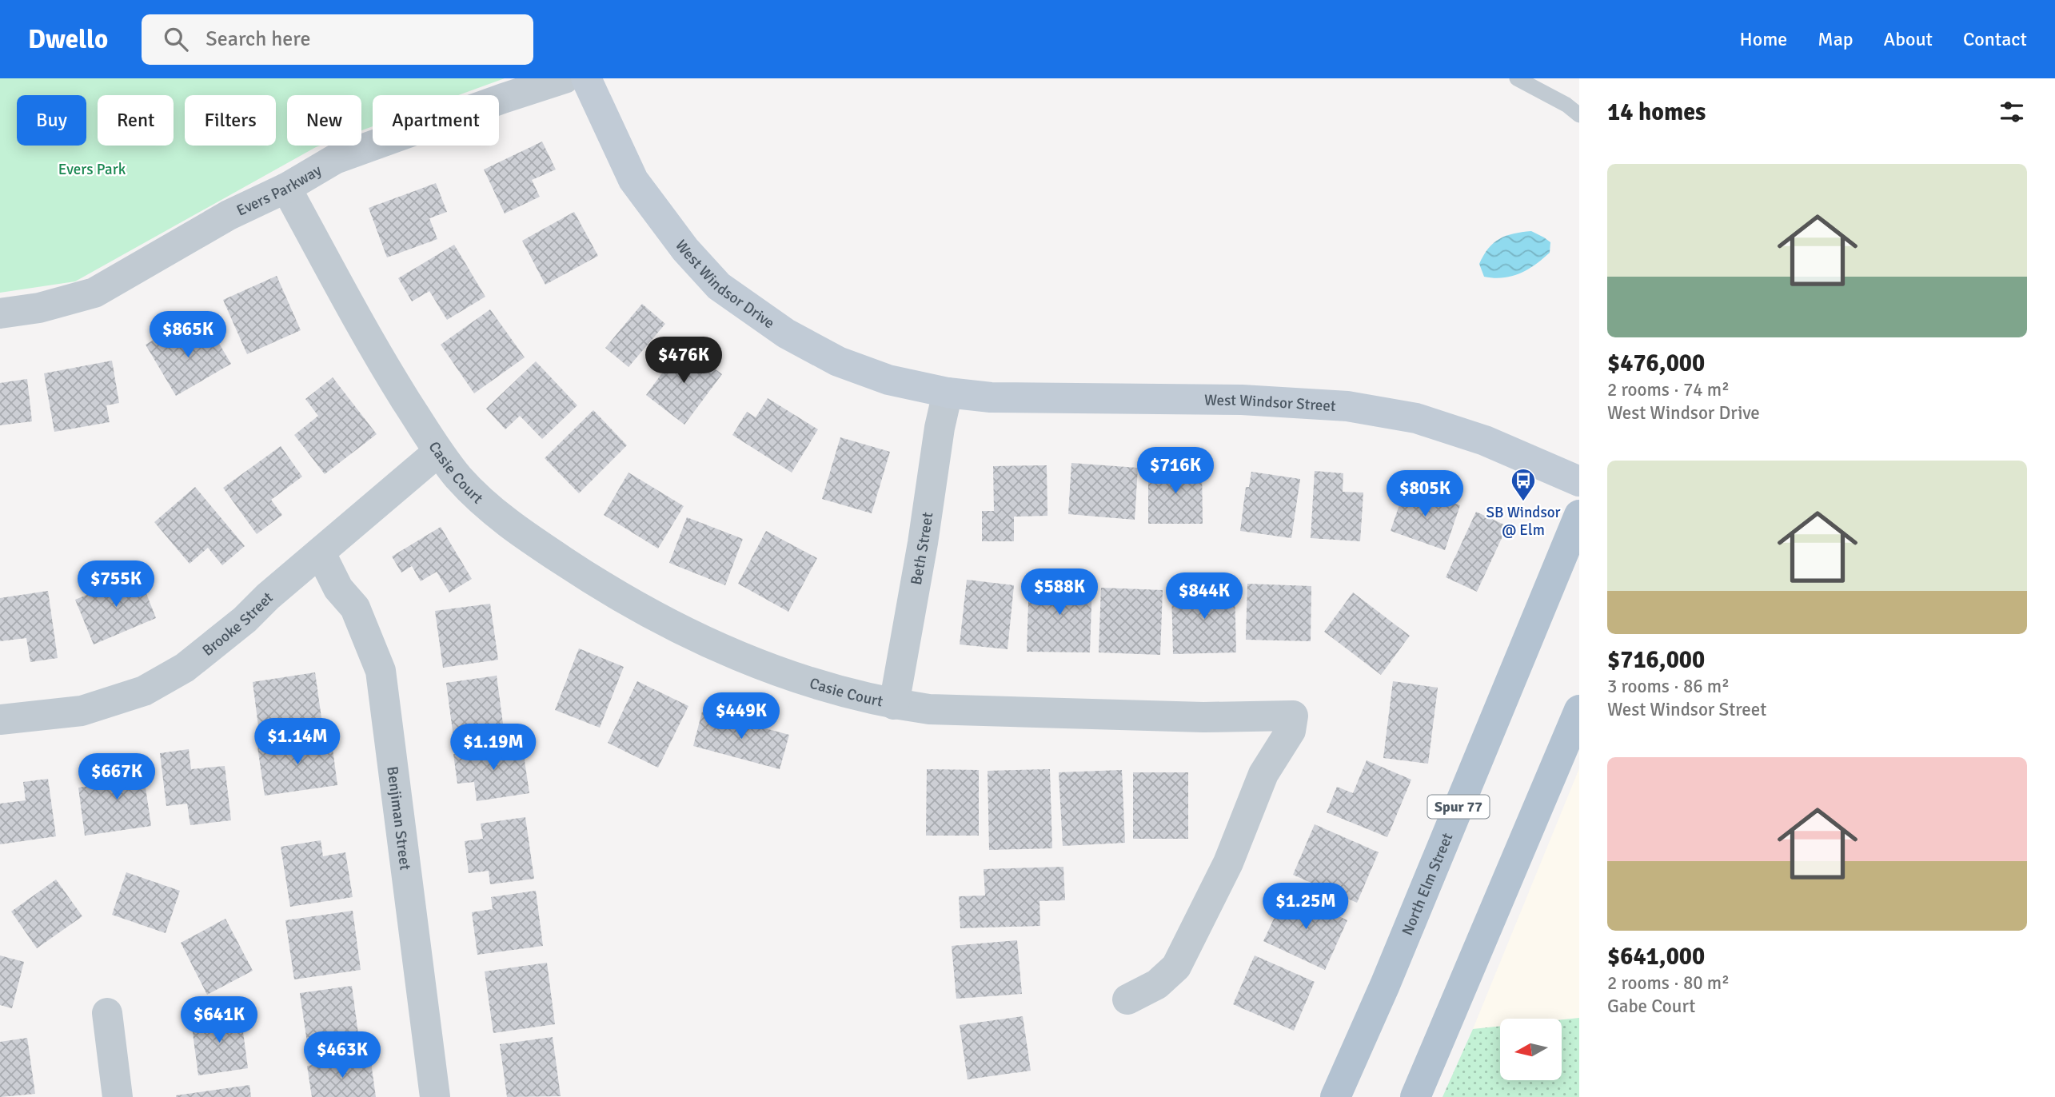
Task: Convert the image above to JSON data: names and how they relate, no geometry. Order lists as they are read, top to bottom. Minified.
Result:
{"streets":{"main road":["Spur 77","North Elm Street"],"street":["Evers Parkway","West Windsor Drive","West Windsor Street","Casie Court","Beth Street","Brooke Street","Benjiman Street"]},"crossings":[["Evers Parkway","Casie Court"],["West Windsor Drive","West Windsor Street"],["West Windsor Drive","Beth Street"],["West Windsor Street","Beth Street"],["Casie Court","Beth Street"],["Casie Court","Brooke Street"],["Brooke Street","Benjiman Street"]],"parks":["Evers Park"],"places":{"bus stop":["SB Windsor @ Elm"]},"north":"left","page":{"header":"Dwello","search":"Search here","nav":["Home","Map","About","Contact"],"heading":"14 homes","chip":["Buy","Rent","Filters","New","Apartment"],"list":[{"name":"$476,000","note":"2 rooms · 74 m² · West Windsor Drive"},{"name":"$716,000","note":"3 rooms · 86 m² · West Windsor Street"},{"name":"$641,000","note":"2 rooms · 80 m² · Gabe Court"}],"price":["$865K","$476K","$716K","$805K","$755K","$588K","$844K","$449K","$1.14M","$1.19M","$667K","$1.25M","$641K","$463K"]}}
